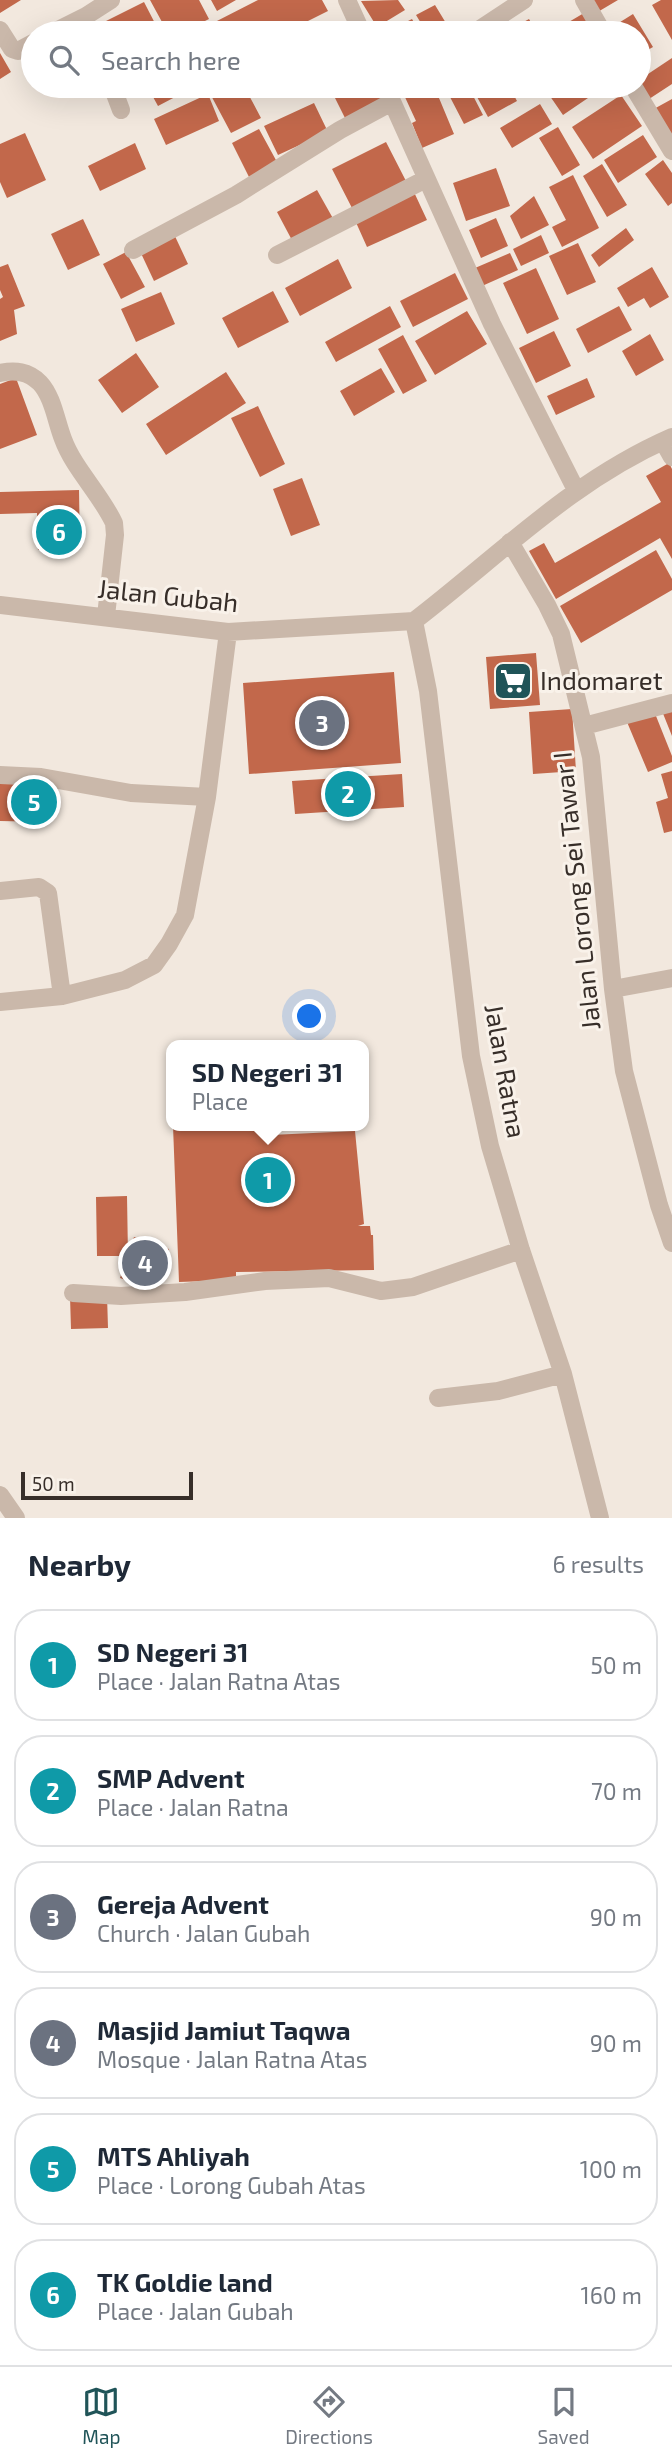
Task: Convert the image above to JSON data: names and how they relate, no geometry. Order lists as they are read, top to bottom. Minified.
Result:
{"streets":{"street":["Jalan Gubah","Jalan Lorong Sei Tawar I","Jalan Ratna"]},"crossings":[["Jalan Gubah","Jalan Ratna"]],"places":{"supermarket":["Indomaret"]},"scale_bar":"50 m","page":{"search":"Search here","pins":["6","3","2","5","1","4"],"popup":["SD Negeri 31","Place"],"scale":"50 m","heading":["Nearby","6 results"],"list":[{"mark":"1","name":"SD Negeri 31","note":"Place · Jalan Ratna Atas","value":"50 m"},{"mark":"2","name":"SMP Advent","note":"Place · Jalan Ratna","value":"70 m"},{"mark":"3","name":"Gereja Advent","note":"Church · Jalan Gubah","value":"90 m"},{"mark":"4","name":"Masjid Jamiut Taqwa","note":"Mosque · Jalan Ratna Atas","value":"90 m"},{"mark":"5","name":"MTS Ahliyah","note":"Place · Lorong Gubah Atas","value":"100 m"},{"mark":"6","name":"TK Goldie land","note":"Place · Jalan Gubah","value":"160 m"}],"nav":["Map","Directions","Saved"]}}
